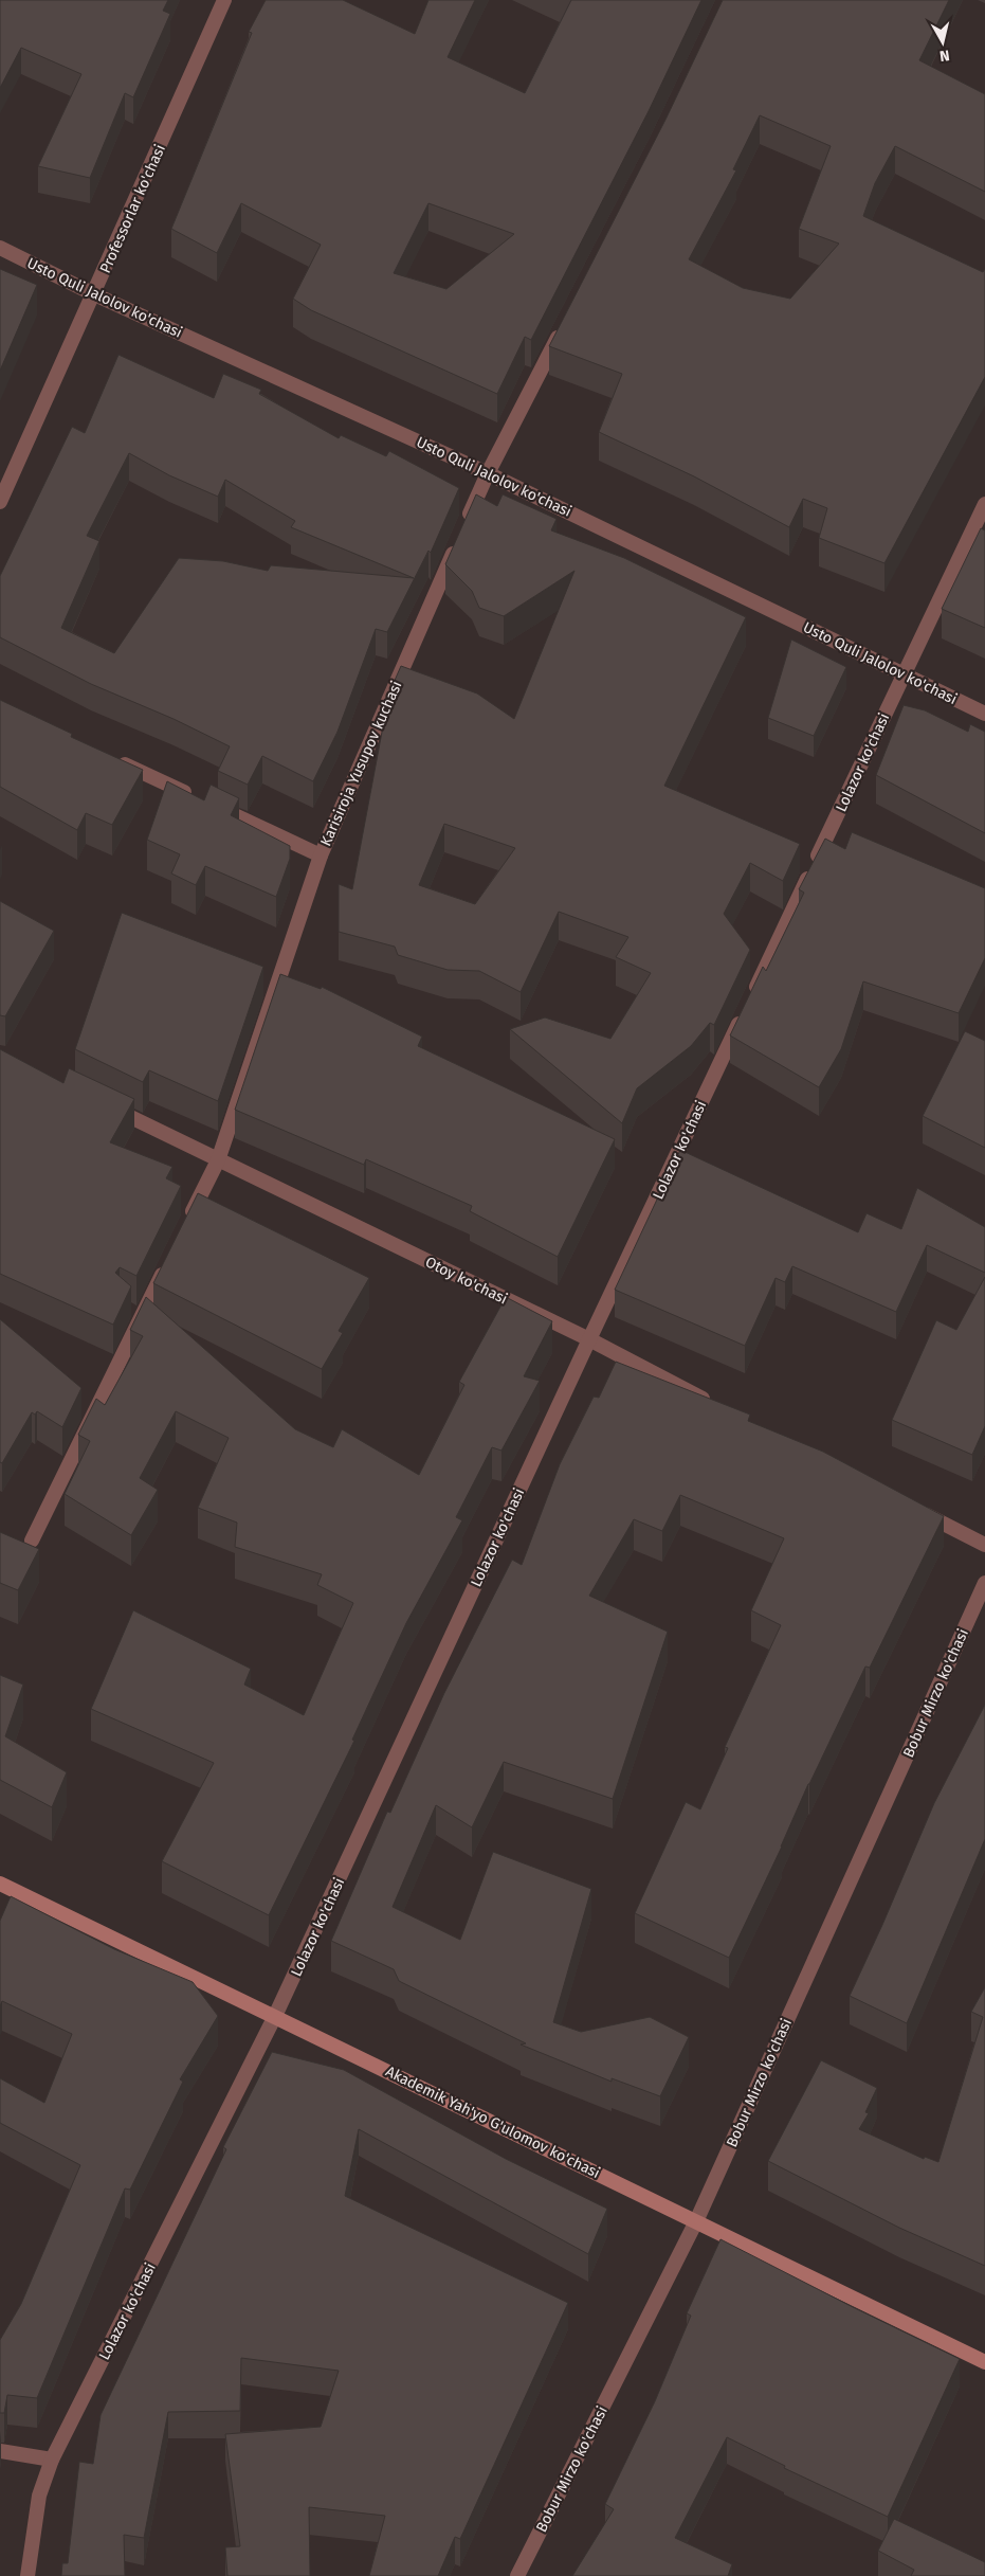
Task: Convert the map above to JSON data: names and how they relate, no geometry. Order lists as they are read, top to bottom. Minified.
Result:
{"streets":{"main road":["Akademik Yah'yo G'ulomov ko'chasi"],"street":["Professorlar ko'chasi","Usto Quli Jalolov ko'chasi","Lolazor ko'chasi","Karisiroja Yusupov kuchasi","Otoy ko'chasi","Bobur Mirzo ko'chasi"]},"crossings":[["Professorlar ko'chasi","Usto Quli Jalolov ko'chasi"],["Usto Quli Jalolov ko'chasi","Lolazor ko'chasi"],["Usto Quli Jalolov ko'chasi","Karisiroja Yusupov kuchasi"],["Lolazor ko'chasi","Otoy ko'chasi"],["Lolazor ko'chasi","Akademik Yah'yo G'ulomov ko'chasi"],["Karisiroja Yusupov kuchasi","Otoy ko'chasi"],["Bobur Mirzo ko'chasi","Akademik Yah'yo G'ulomov ko'chasi"]],"north":"bottom"}
